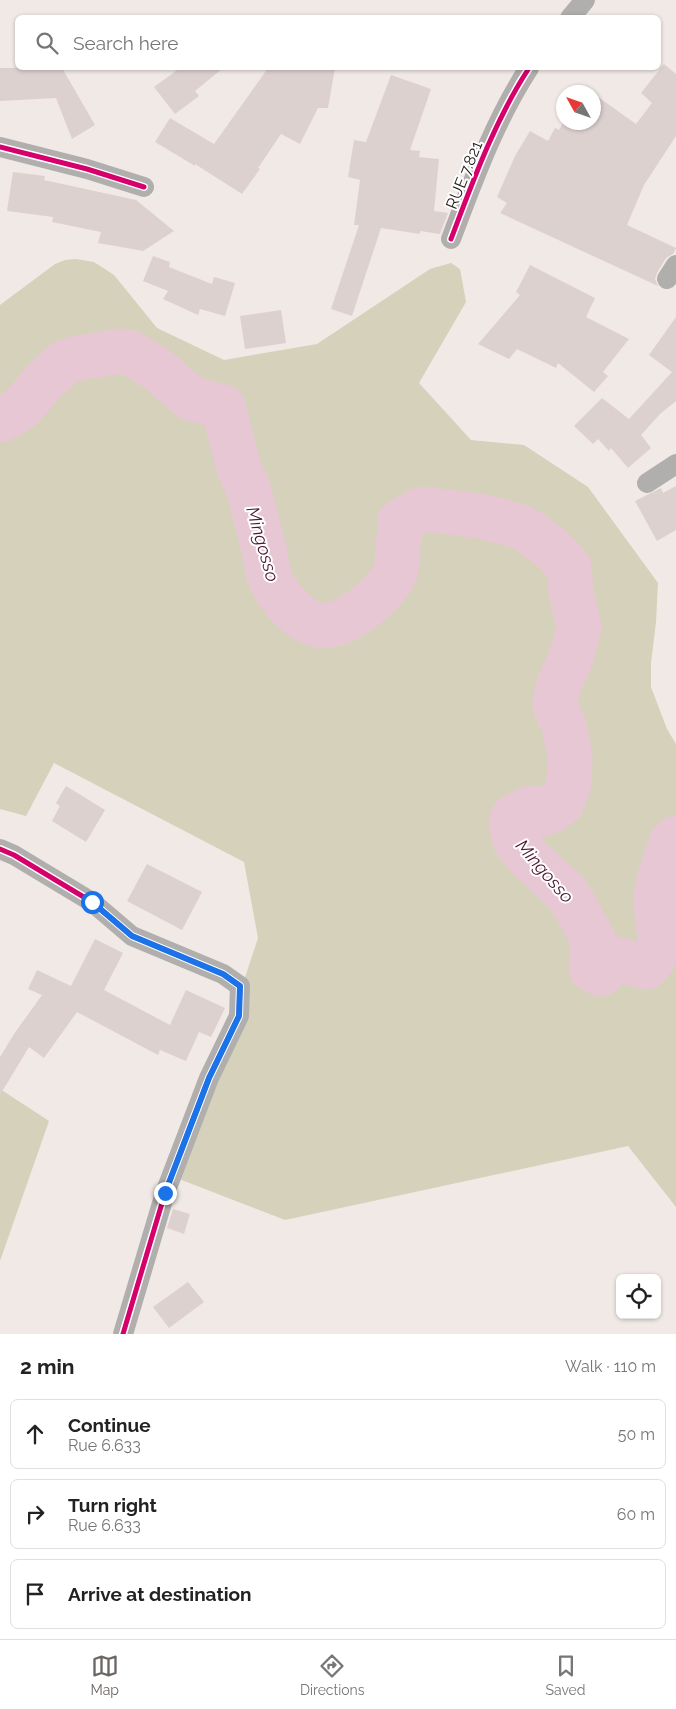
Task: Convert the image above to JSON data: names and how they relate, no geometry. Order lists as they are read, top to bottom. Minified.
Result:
{"streets":{"street":["RUE 7.821"]},"water":["Mingosso"],"north":"top left","page":{"search":"Search here","heading":["2 min","Walk · 110 m"],"list":[["Continue","Rue 6.633","50 m"],["Turn right","Rue 6.633","60 m"],"Arrive at destination"],"nav":["Map","Directions","Saved"]}}
